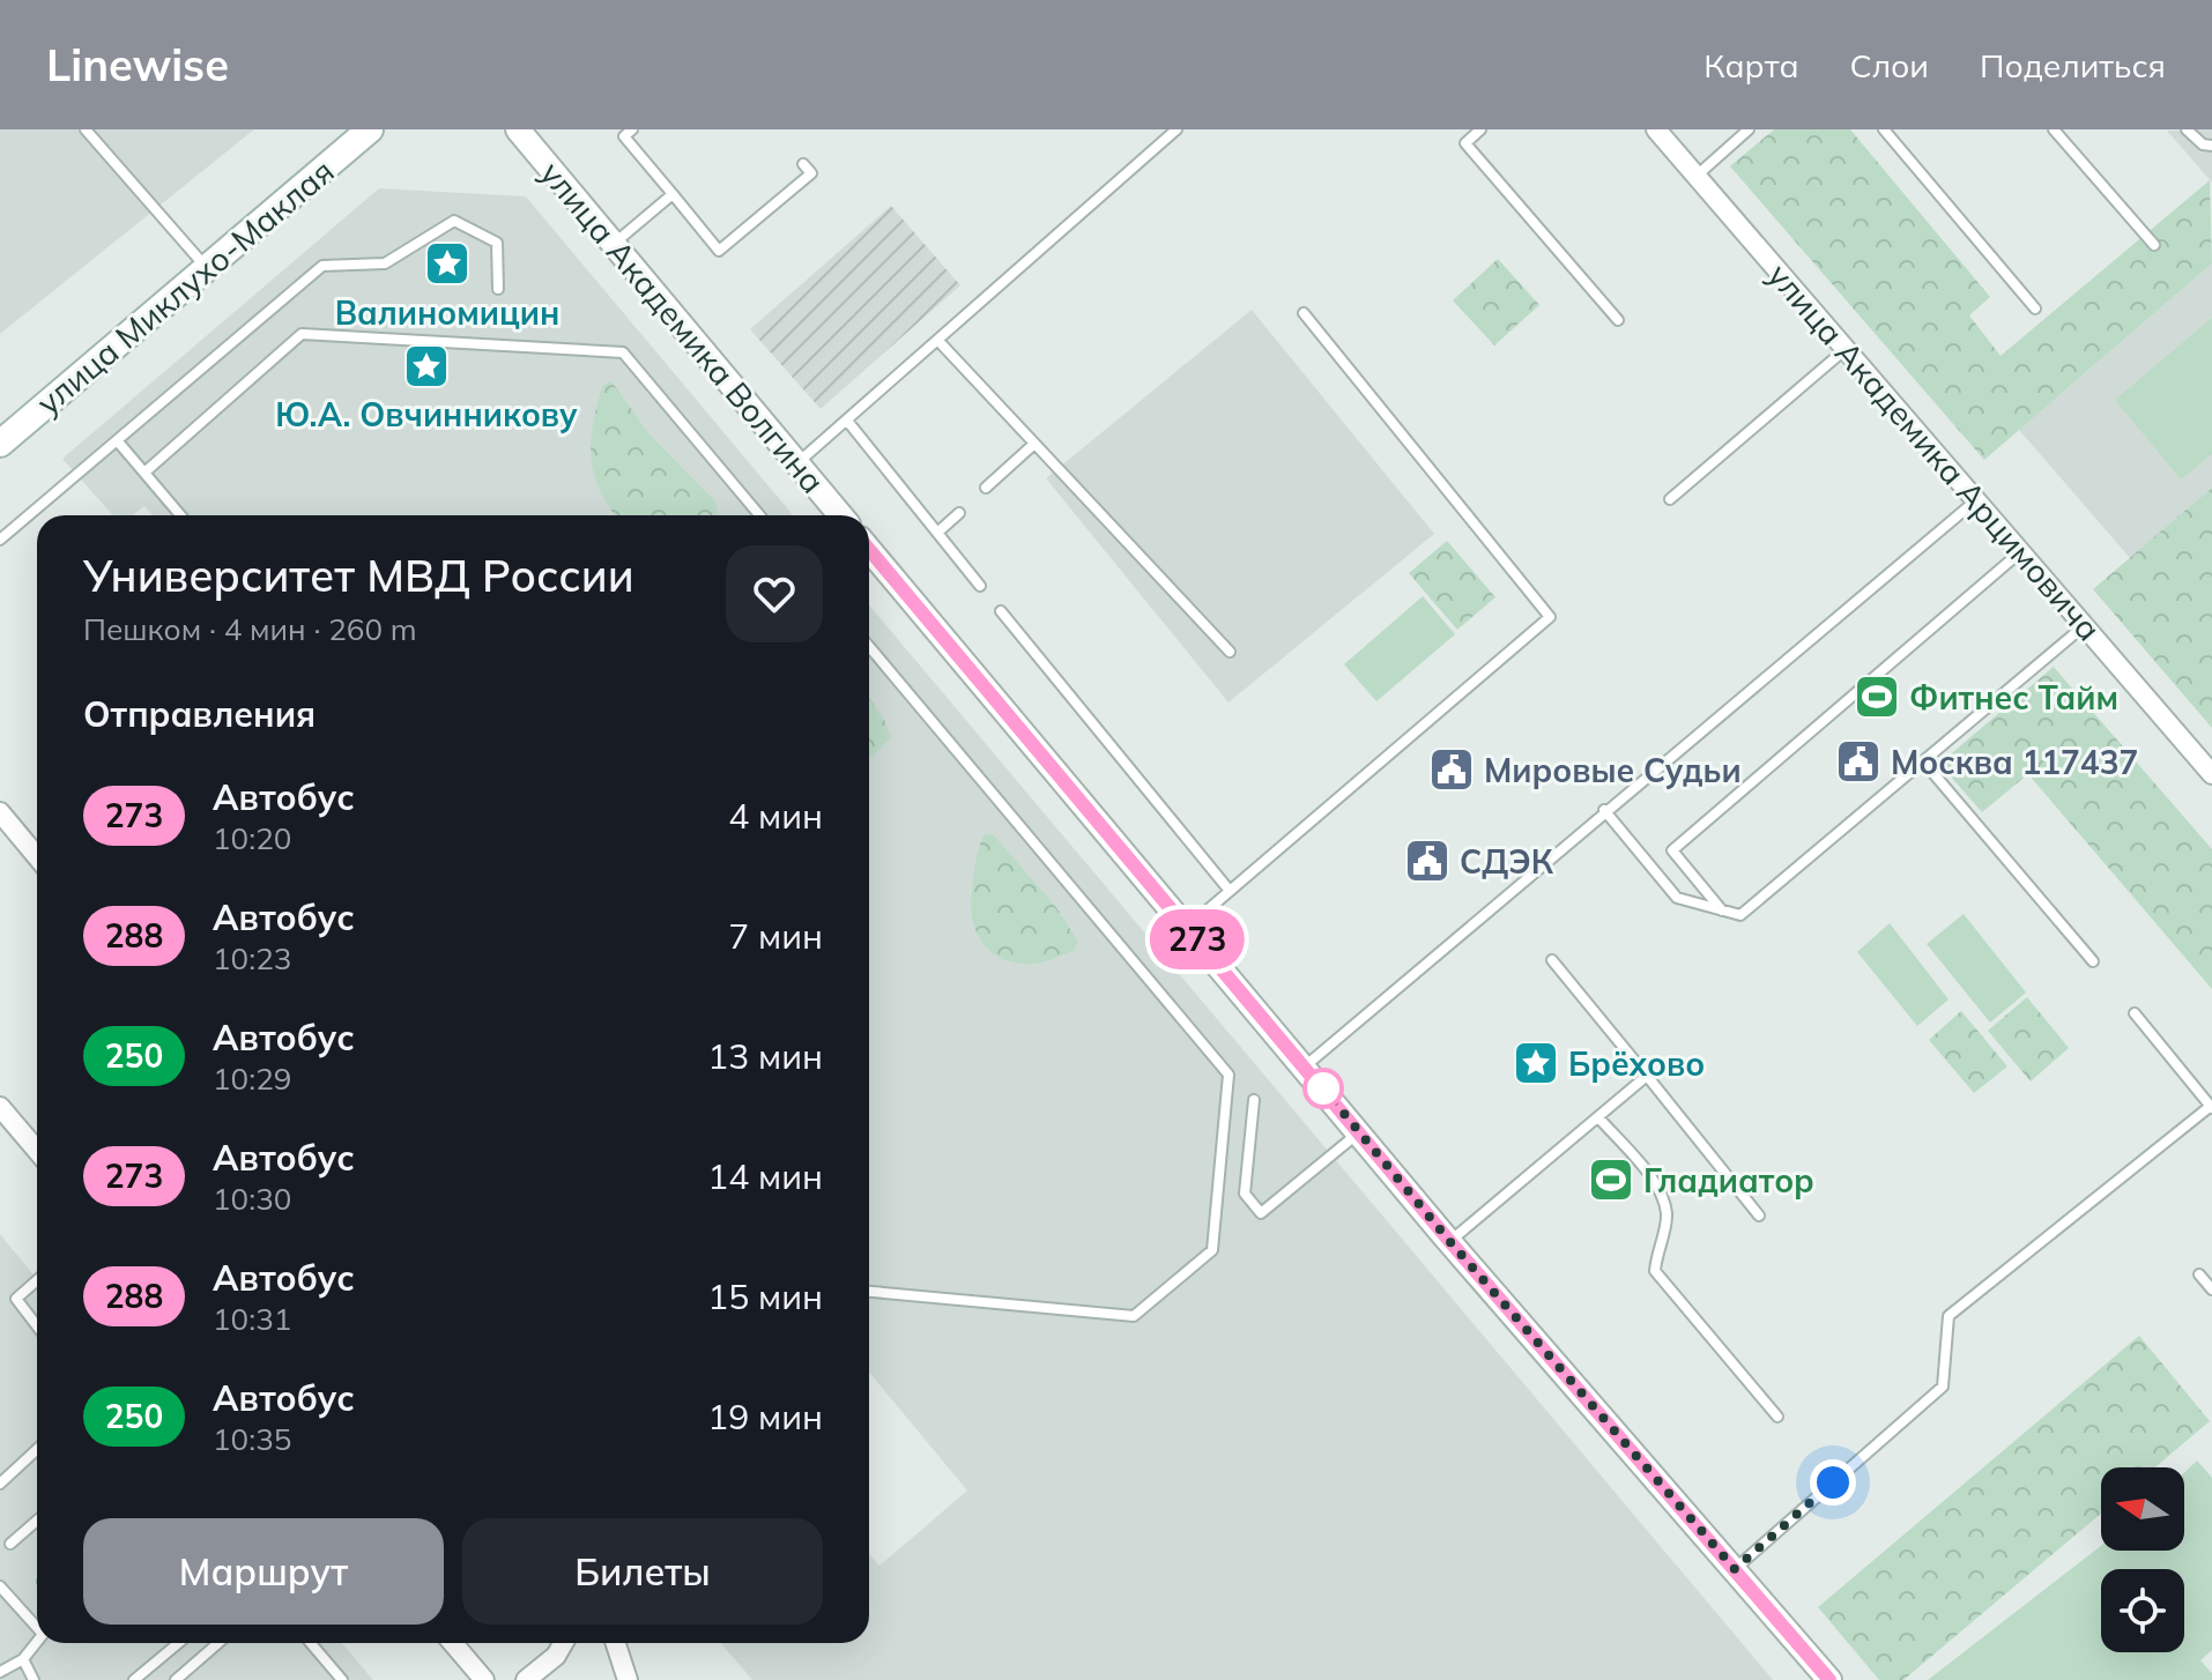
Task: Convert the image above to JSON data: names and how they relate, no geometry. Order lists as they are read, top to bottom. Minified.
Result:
{"streets":{"main road":["улица Миклухо-Маклая"],"street":["улица Академика Волгина","улица Академика Арцимовича"]},"places":{"place":["Валиномицин","Ю.А. Овчинникову","Брёхово"],"sports":["Фитнес Тайм","Гладиатор"],"public building":["Москва 117437","Мировые Судьи","СДЭК"]},"lines":["bus line 273"],"north":"left","page":{"header":"Linewise","nav":["Карта","Слои","Поделиться"],"on_map":"273","heading":[["Университет МВД России","Пешком · 4 мин · 260 m"],"Отправления"],"list":[{"mark":"273","name":"Автобус","note":"10:20","value":"4 мин"},{"mark":"288","name":"Автобус","note":"10:23","value":"7 мин"},{"mark":"250","name":"Автобус","note":"10:29","value":"13 мин"},{"mark":"273","name":"Автобус","note":"10:30","value":"14 мин"},{"mark":"288","name":"Автобус","note":"10:31","value":"15 мин"},{"mark":"250","name":"Автобус","note":"10:35","value":"19 мин"}],"buttons":["Маршрут","Билеты"]}}
